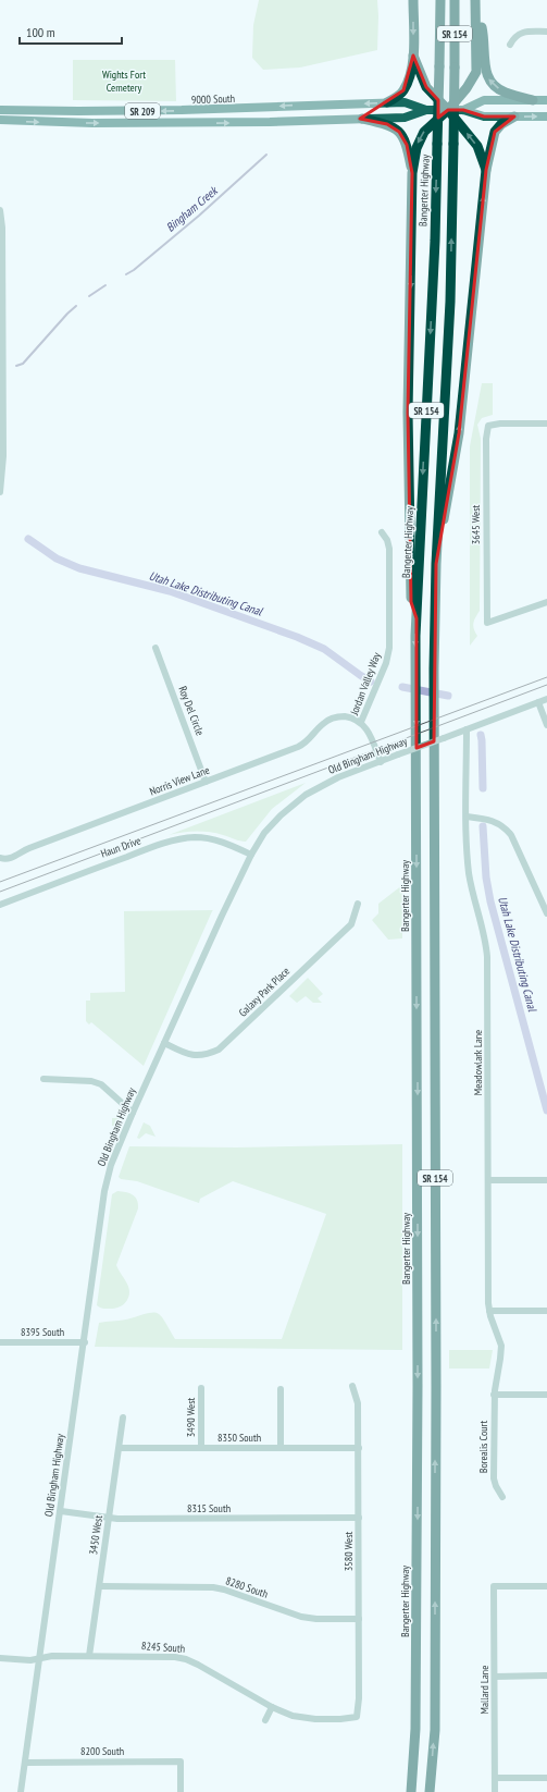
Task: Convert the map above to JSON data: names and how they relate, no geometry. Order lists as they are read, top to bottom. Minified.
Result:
{"streets":{"highway":["SR 154","Bangerter Highway"],"main road":["9000 South","SR 209"],"street":["3645 West","Jordan Valley Way","Roy Del Circle","Old Bingham Highway","Norris View Lane","Haun Drive","Galaxy Park Place","Meadowlark Lane","8395 South","3490 West","8350 South","Borealis Court","8315 South","3450 West","3580 West","8280 South","8245 South","Mallard Lane","8200 South"]},"crossings":[["Jordan Valley Way","Old Bingham Highway"],["Jordan Valley Way","Norris View Lane"],["Roy Del Circle","Norris View Lane"],["Old Bingham Highway","Haun Drive"],["Old Bingham Highway","Galaxy Park Place"],["Old Bingham Highway","Meadowlark Lane"],["Old Bingham Highway","8395 South"],["Old Bingham Highway","8315 South"],["Old Bingham Highway","8245 South"],["Old Bingham Highway","8200 South"],["Meadowlark Lane","Borealis Court"],["3490 West","8350 South"],["8350 South","3450 West"],["8350 South","3580 West"],["8315 South","3450 West"],["8315 South","3580 West"],["3450 West","8280 South"],["3450 West","8245 South"],["3580 West","8280 South"],["3580 West","8245 South"]],"water":["Bingham Creek","Utah Lake Distributing Canal"],"parks":["Wights Fort Cemetery"],"scale_bar":"100 m"}
